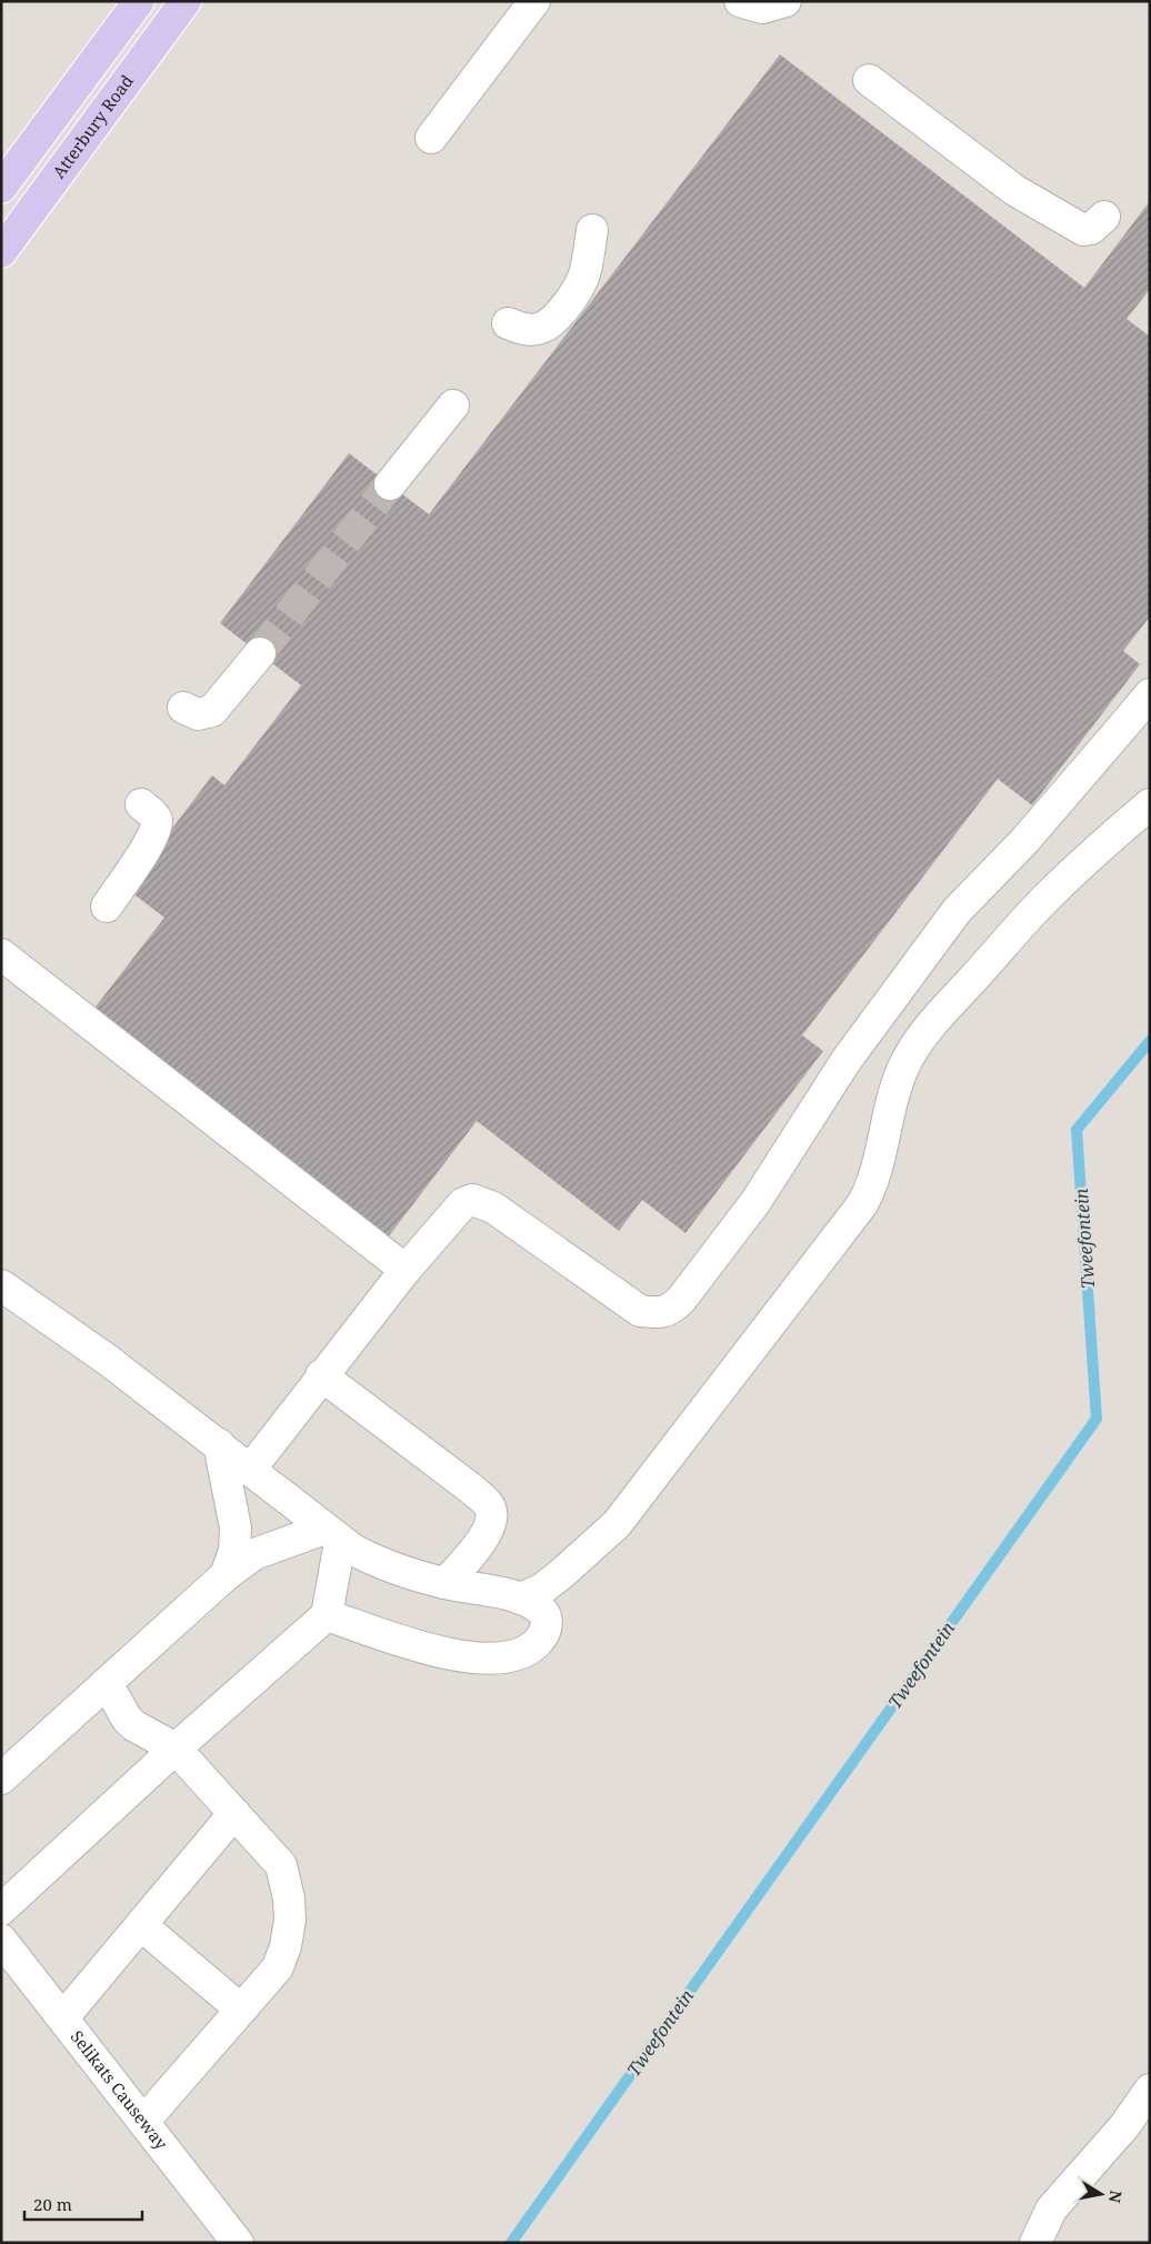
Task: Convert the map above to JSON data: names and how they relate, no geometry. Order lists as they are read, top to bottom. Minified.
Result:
{"streets":{"main road":["Atterbury Road"],"street":["Selikats Causeway"]},"water":["Tweefontein"],"scale_bar":"20 m","north":"right"}
